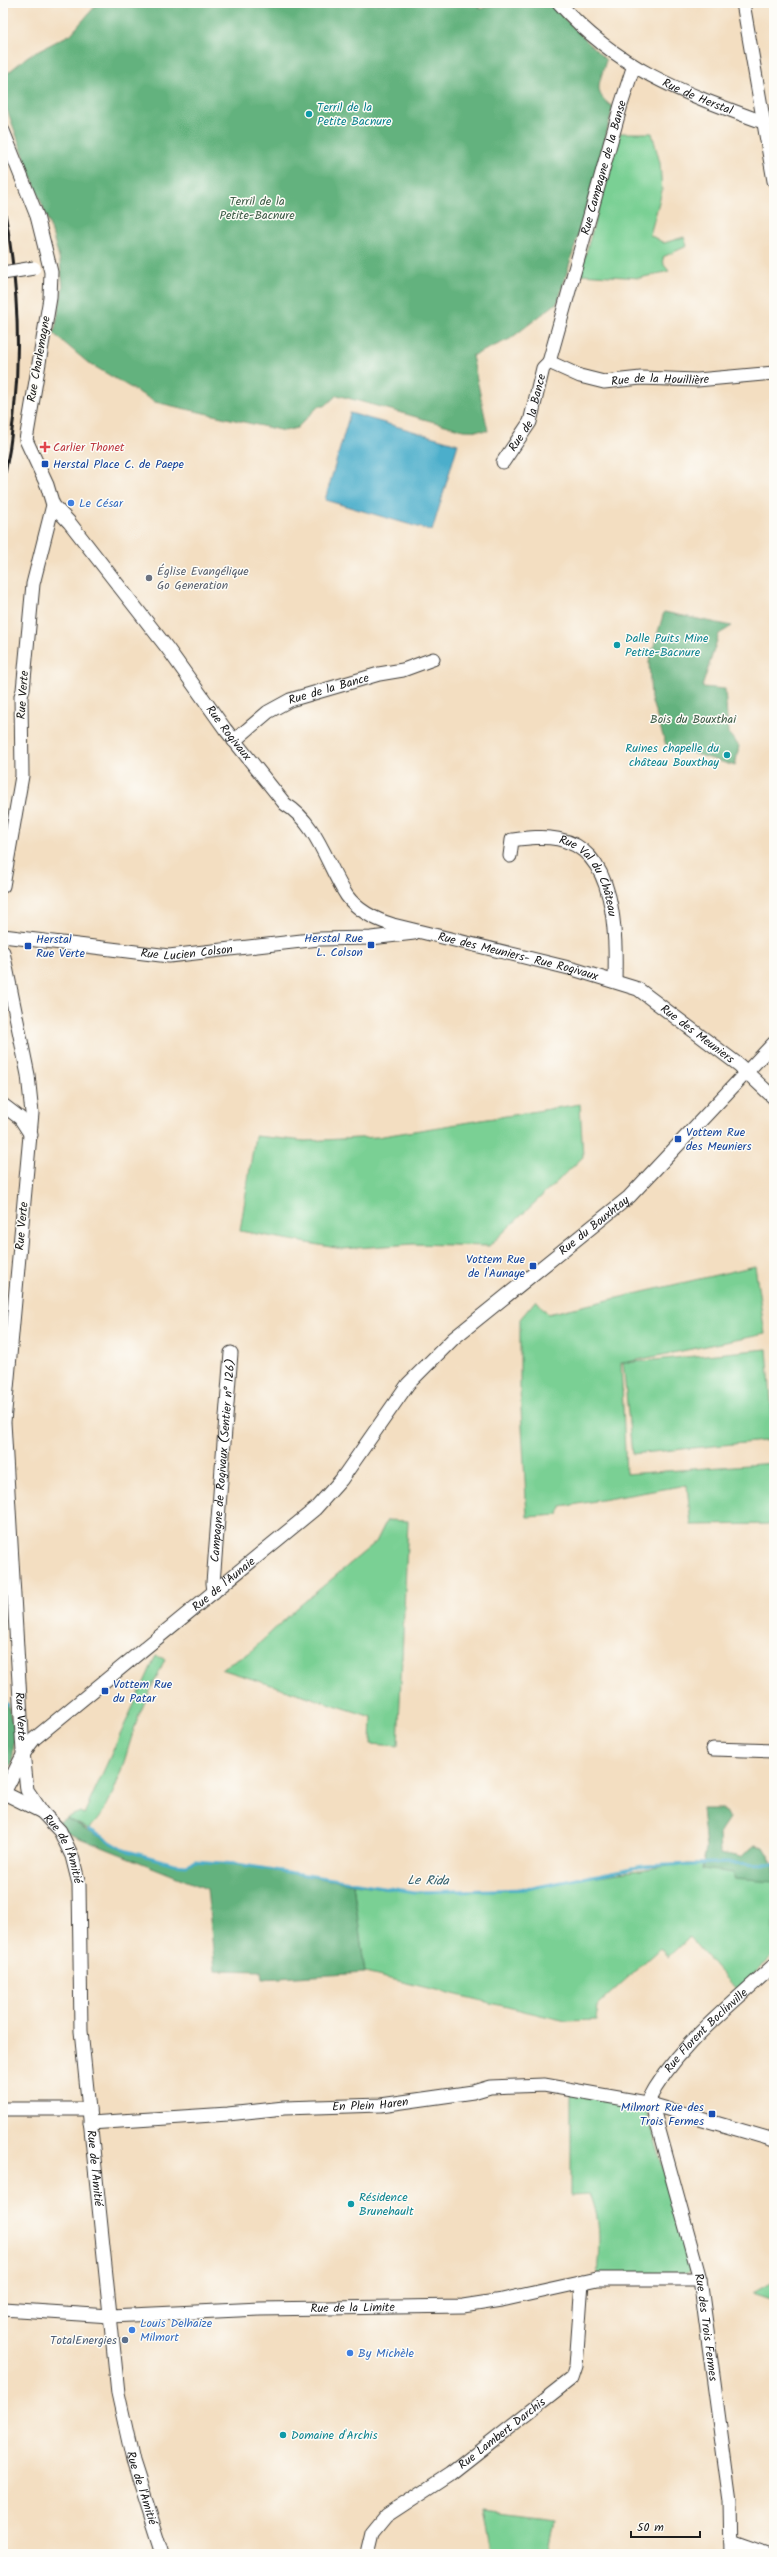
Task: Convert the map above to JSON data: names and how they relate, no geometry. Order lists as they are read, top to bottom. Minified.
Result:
{"streets":{"street":["Rue de Herstal","Rue Campagne de la Banse","Rue Charlemagne","Rue de la Houillière","Rue de la Bance","Rue Verte","Rue Rogivaux","Rue Val du Château","Rue Lucien Colson","Rue des Meuniers- Rue Rogivaux","Rue des Meuniers","Rue du Bouxhtay","Campagne de Rogivaux (Sentier n° 126)","Rue de l'Aunaie","Rue de l'Amitié","Rue Florent Boclinville","En Plein Haren","Rue de la Limite","Rue des Trois Fermes","Rue Lambert Darchis"]},"crossings":[["Rue de Herstal","Rue Campagne de la Banse"],["Rue Campagne de la Banse","Rue de la Houillière"],["Rue Campagne de la Banse","Rue de la Bance"],["Rue Charlemagne","Rue Verte"],["Rue Charlemagne","Rue Rogivaux"],["Rue de la Houillière","Rue de la Bance"],["Rue de la Bance","Rue Rogivaux"],["Rue Verte","Rue Rogivaux"],["Rue Verte","Rue de l'Aunaie"],["Rue Verte","Rue de l'Amitié"],["Rue Rogivaux","Rue des Meuniers- Rue Rogivaux"],["Rue Val du Château","Rue des Meuniers- Rue Rogivaux"],["Rue Val du Château","Rue des Meuniers"],["Rue des Meuniers- Rue Rogivaux","Rue des Meuniers"],["Rue des Meuniers","Rue du Bouxhtay"],["Rue du Bouxhtay","Rue de l'Aunaie"],["Campagne de Rogivaux (Sentier n° 126)","Rue de l'Aunaie"],["Rue de l'Amitié","En Plein Haren"],["Rue de l'Amitié","Rue de la Limite"],["Rue Florent Boclinville","En Plein Haren"],["Rue Florent Boclinville","Rue des Trois Fermes"],["En Plein Haren","Rue des Trois Fermes"],["Rue de la Limite","Rue des Trois Fermes"],["Rue de la Limite","Rue Lambert Darchis"]],"water":["Le Rida"],"parks":["Terril de la Petite-Bacnure","Bois du Bouxthai"],"places":{"other":["Terril de la Petite Bacnure","Le César","Église Evangélique Go Generation","Dalle Puits Mine Petite-Bacnure","Ruines chapelle du château Bouxthay","Résidence Brunehault","Louis Delhaize Milmort","TotalEnergies","By Michèle","Domaine d'Archis"],"health":["Carlier Thonet"],"transit":["Herstal Place C. de Paepe","Herstal Rue L. Colson","Herstal Rue Verte","Vottem Rue des Meuniers","Vottem Rue de l'Aunaye","Vottem Rue du Patar","Milmort Rue des Trois Fermes"]},"scale_bar":"50 m"}
